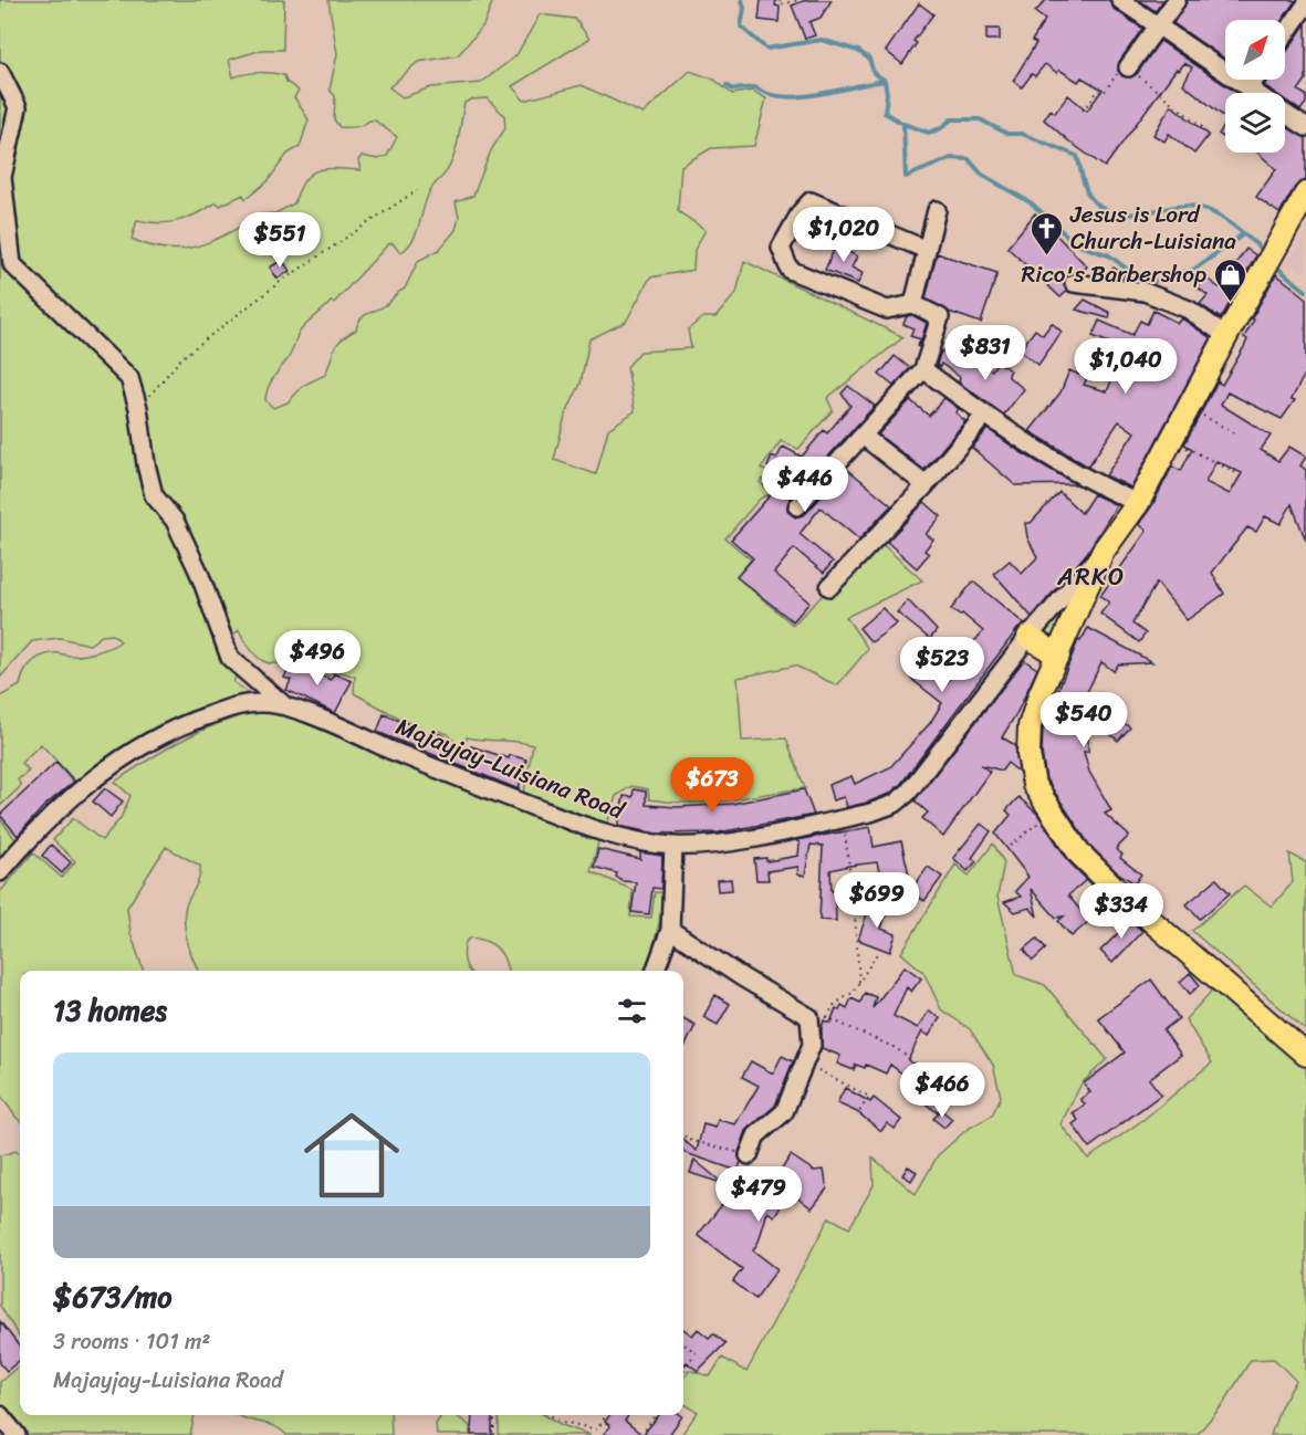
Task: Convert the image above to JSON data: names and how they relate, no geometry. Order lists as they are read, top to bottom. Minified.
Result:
{"streets":{"street":["Majayjay-Luisiana Road"]},"districts":["ARKO"],"places":{"church":["Jesus is Lord Church-Luisiana"],"shop":["Rico's Barbershop"]},"north":"top right","page":{"price":["$1,020","$551","$831","$1,040","$446","$496","$523","$540","$673","$699","$334","$466","$479"],"heading":"13 homes","list":[{"name":"$673/mo","note":"3 rooms · 101 m² · Majayjay-Luisiana Road"}]}}
